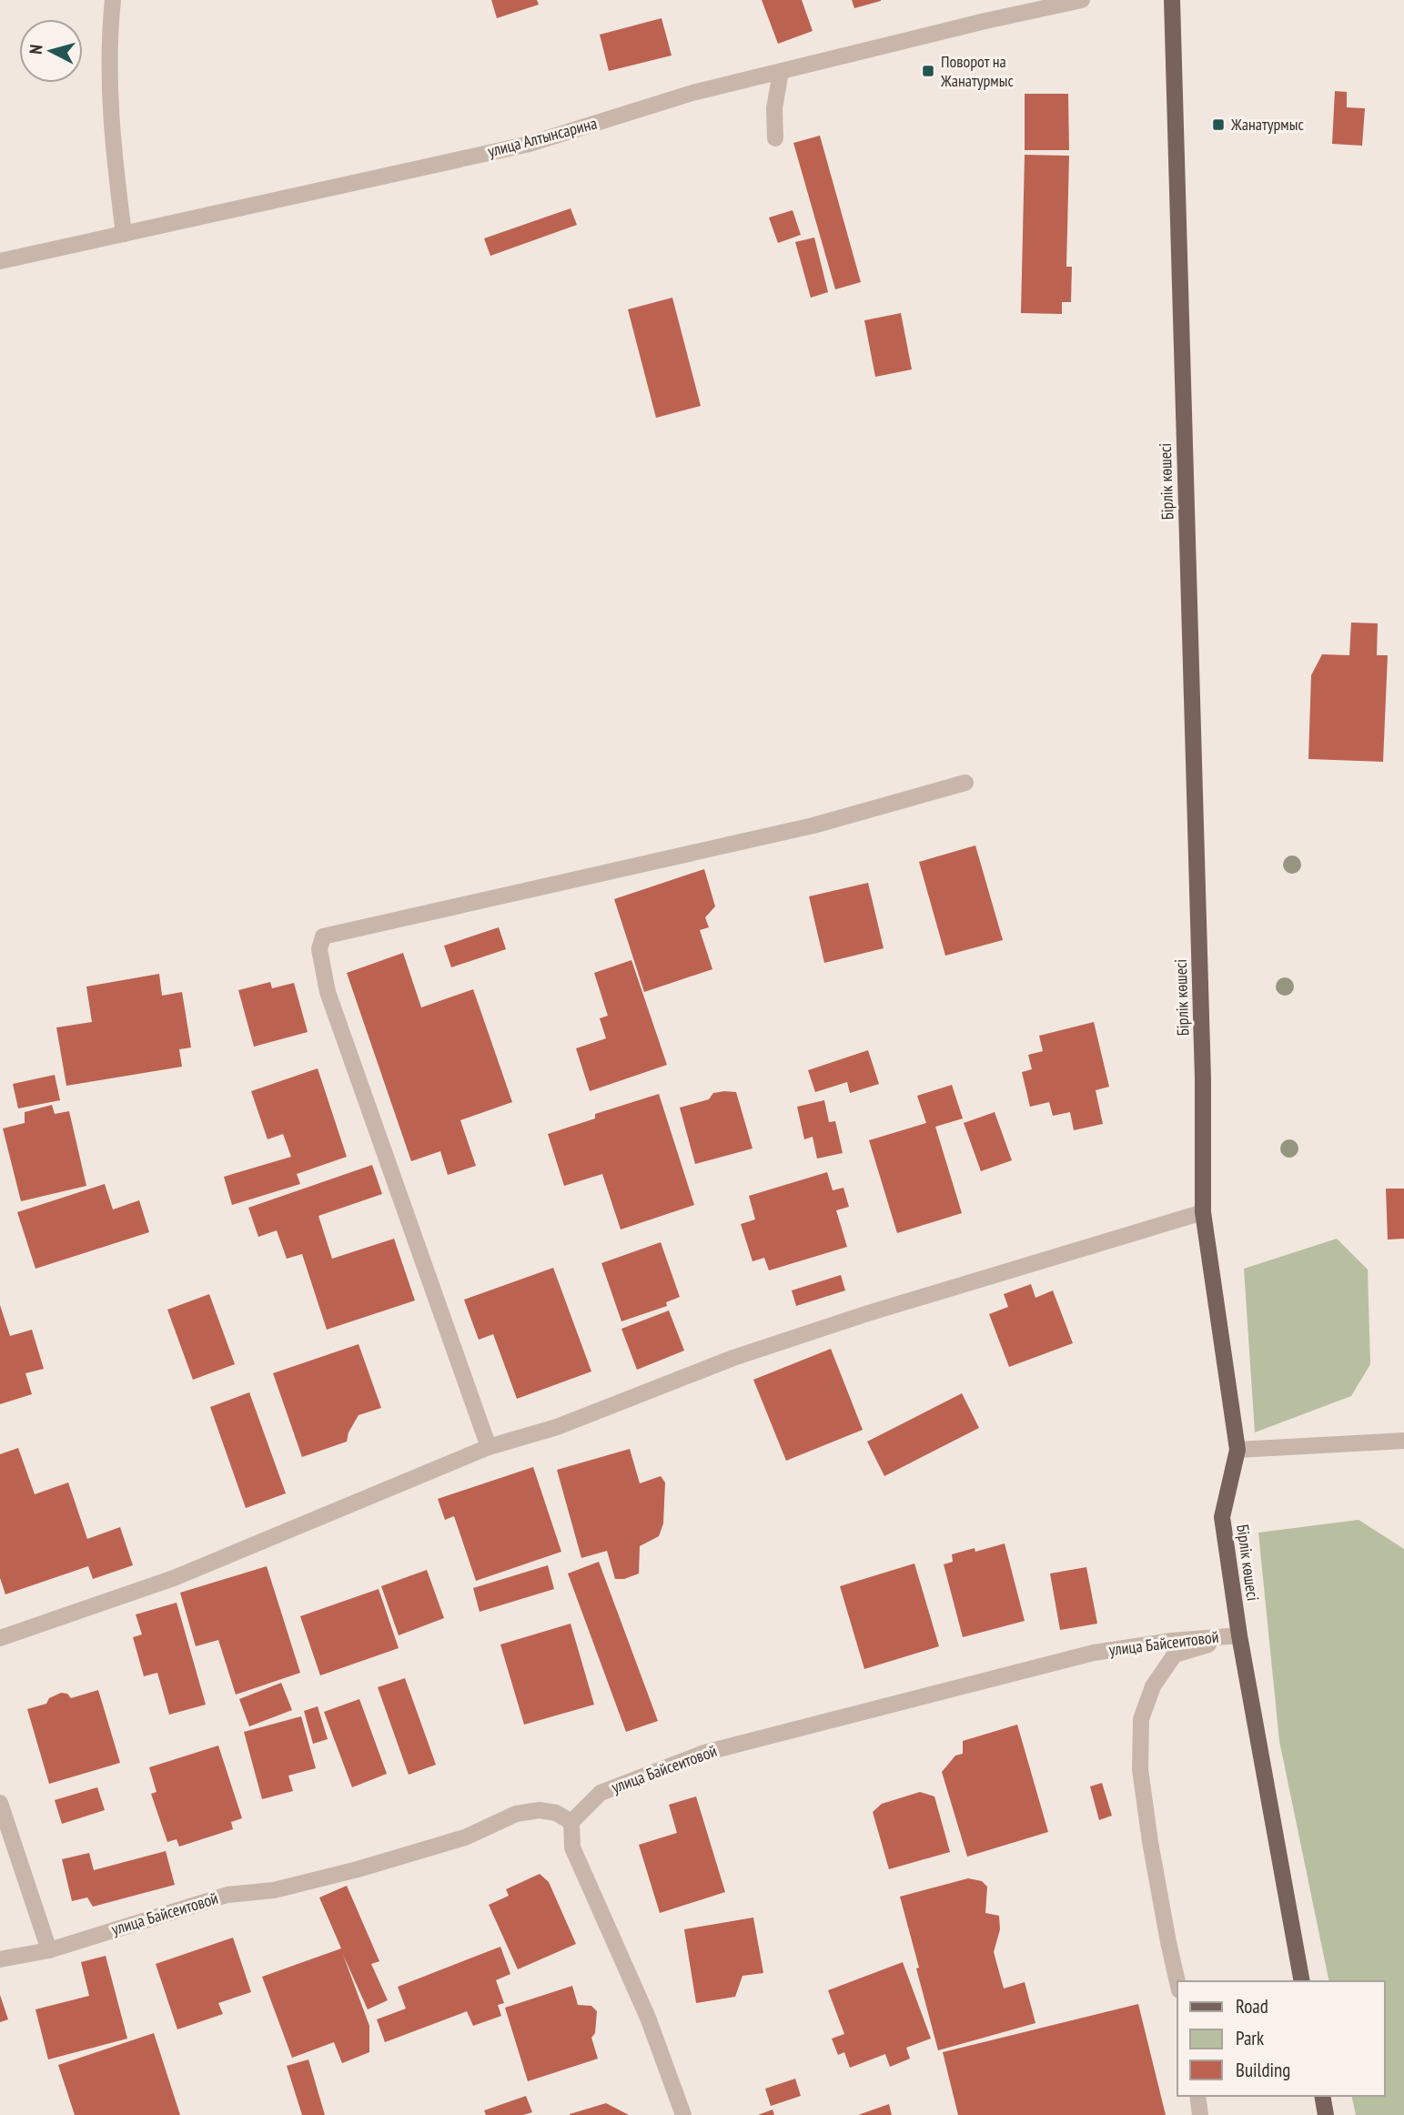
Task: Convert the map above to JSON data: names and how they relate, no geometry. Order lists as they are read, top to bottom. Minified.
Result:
{"streets":{"main road":["Бірлік көшесі"],"street":["улица Алтынсарина","улица Байсеитовой"]},"crossings":[["Бірлік көшесі","улица Байсеитовой"]],"places":{"transit":["Поворот на Жанатурмыс","Жанатурмыс"]},"legend":["Road","Park","Building"],"north":"left"}
